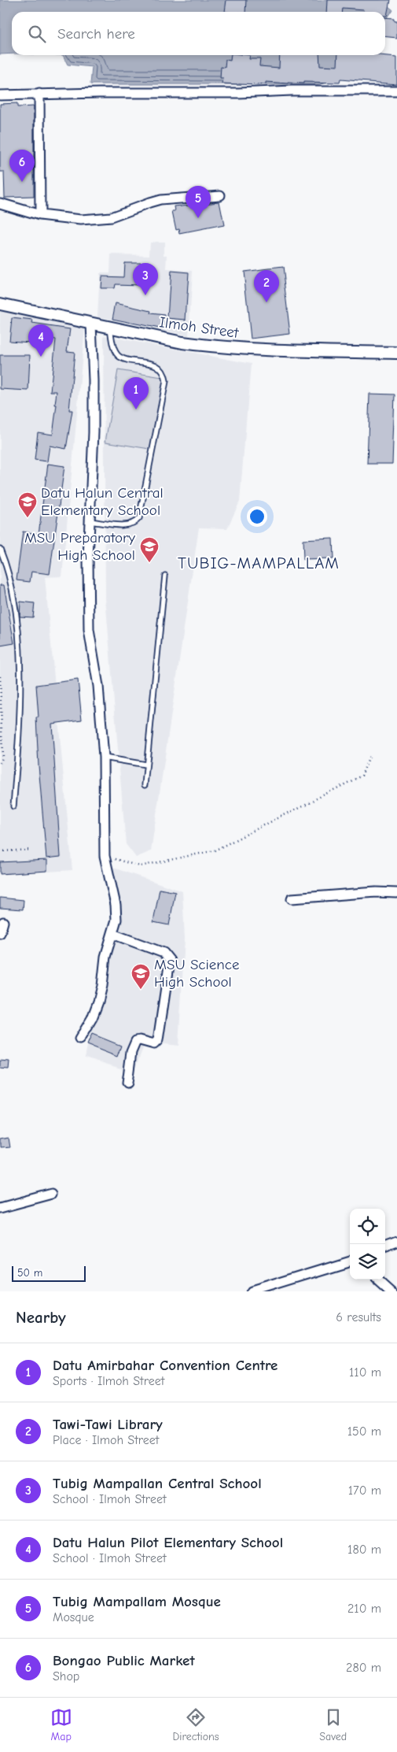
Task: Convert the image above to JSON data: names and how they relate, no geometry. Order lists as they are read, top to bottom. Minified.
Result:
{"streets":{"street":["Ilmoh Street"]},"districts":["TUBIG-MAMPALLAM"],"places":{"school or university":["Datu Halun Central Elementary School","MSU Preparatory High School","MSU Science High School"]},"scale_bar":"50 m","page":{"search":"Search here","pins":["6","5","3","2","4","1"],"scale":"50 m","heading":["Nearby","6 results"],"list":[{"mark":"1","name":"Datu Amirbahar Convention Centre","note":"Sports · Ilmoh Street","value":"110 m"},{"mark":"2","name":"Tawi-Tawi Library","note":"Place · Ilmoh Street","value":"150 m"},{"mark":"3","name":"Tubig Mampallan Central School","note":"School · Ilmoh Street","value":"170 m"},{"mark":"4","name":"Datu Halun Pilot Elementary School","note":"School · Ilmoh Street","value":"180 m"},{"mark":"5","name":"Tubig Mampallam Mosque","note":"Mosque","value":"210 m"},{"mark":"6","name":"Bongao Public Market","note":"Shop","value":"280 m"}],"nav":["Map","Directions","Saved"]}}
